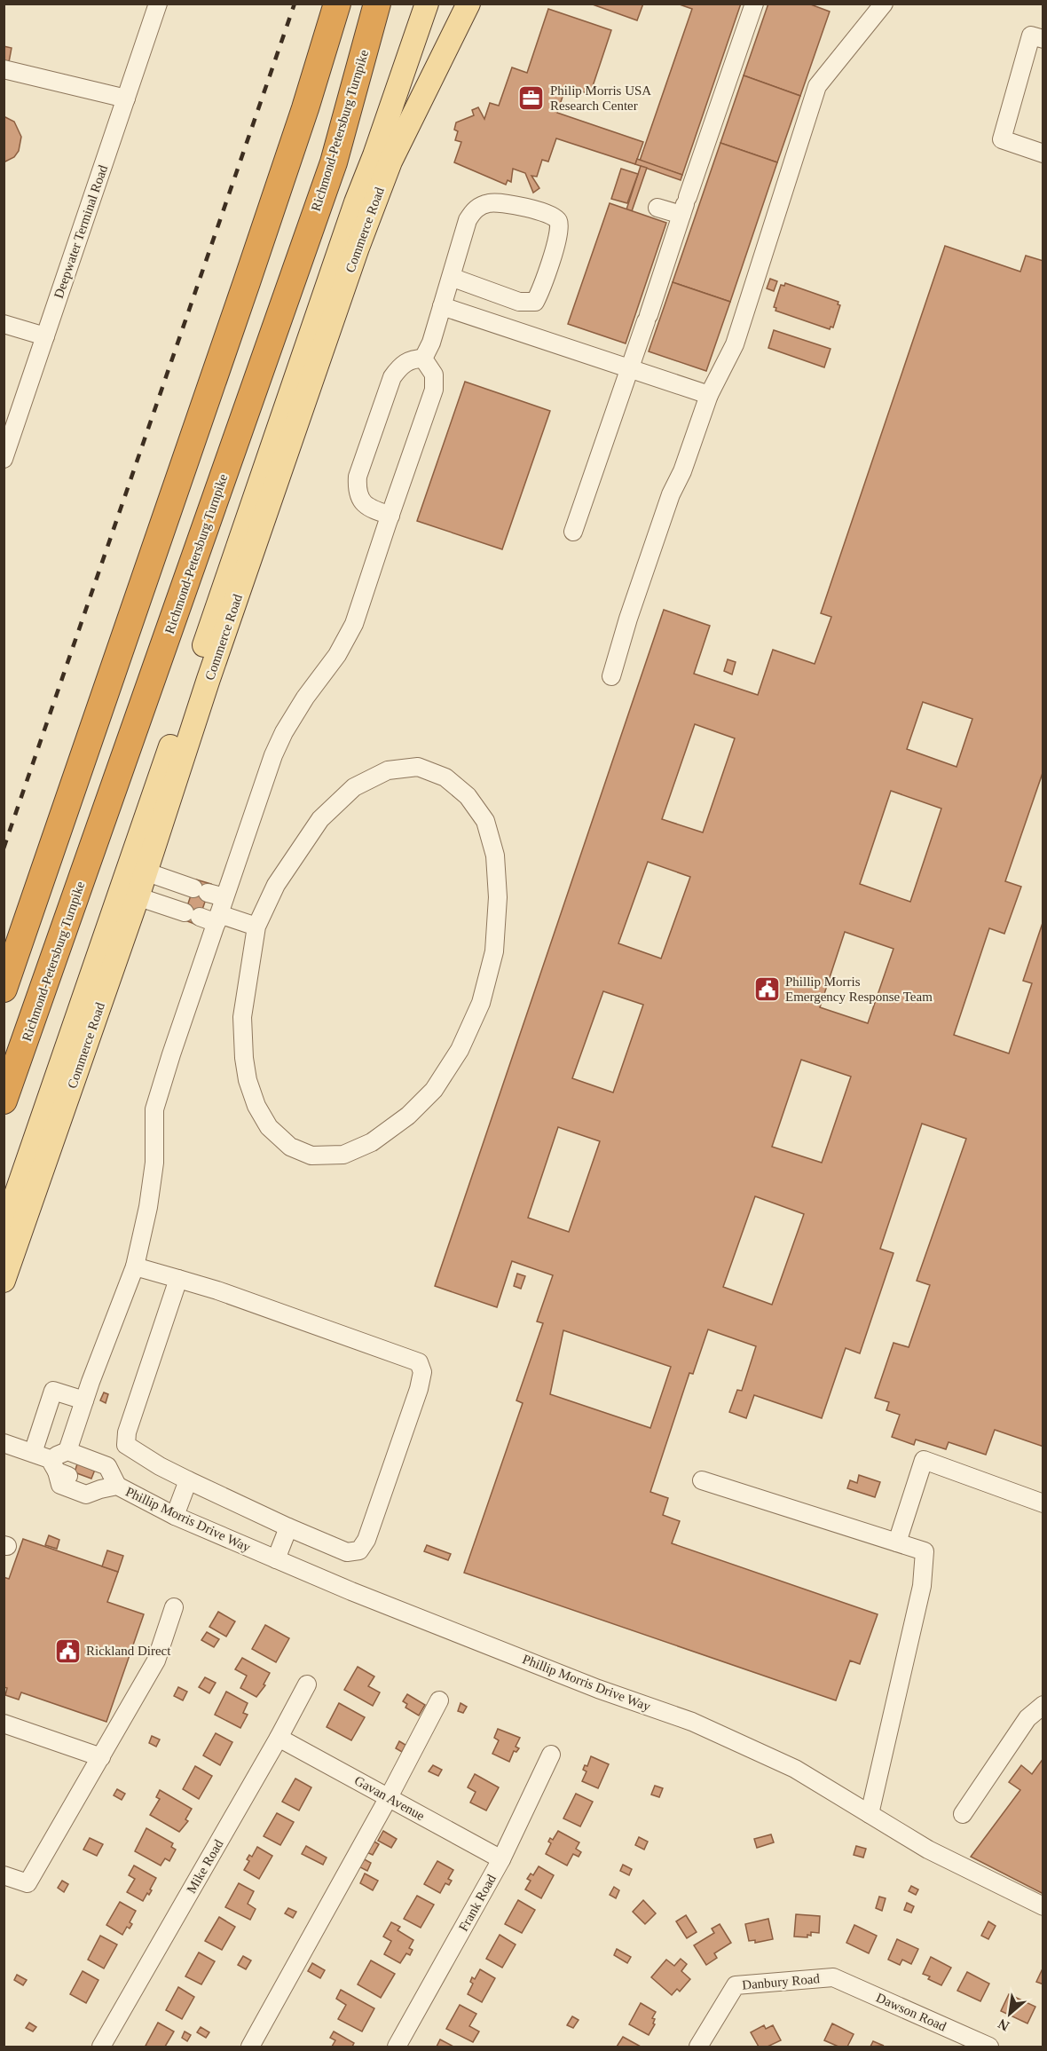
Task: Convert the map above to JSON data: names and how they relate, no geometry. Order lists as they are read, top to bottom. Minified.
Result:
{"streets":{"highway":["Richmond-Petersburg Turnpike"],"main road":["Commerce Road"],"street":["Deepwater Terminal Road","Phillip Morris Drive Way","Gavan Avenue","Mike Road","Frank Road","Danbury Road","Dawson Road"]},"crossings":[["Gavan Avenue","Mike Road"],["Gavan Avenue","Frank Road"],["Danbury Road","Dawson Road"]],"places":{"office":["Philip Morris USA Research Center"],"public building":["Phillip Morris Emergency Response Team","Rickland Direct"]},"north":"bottom left"}
